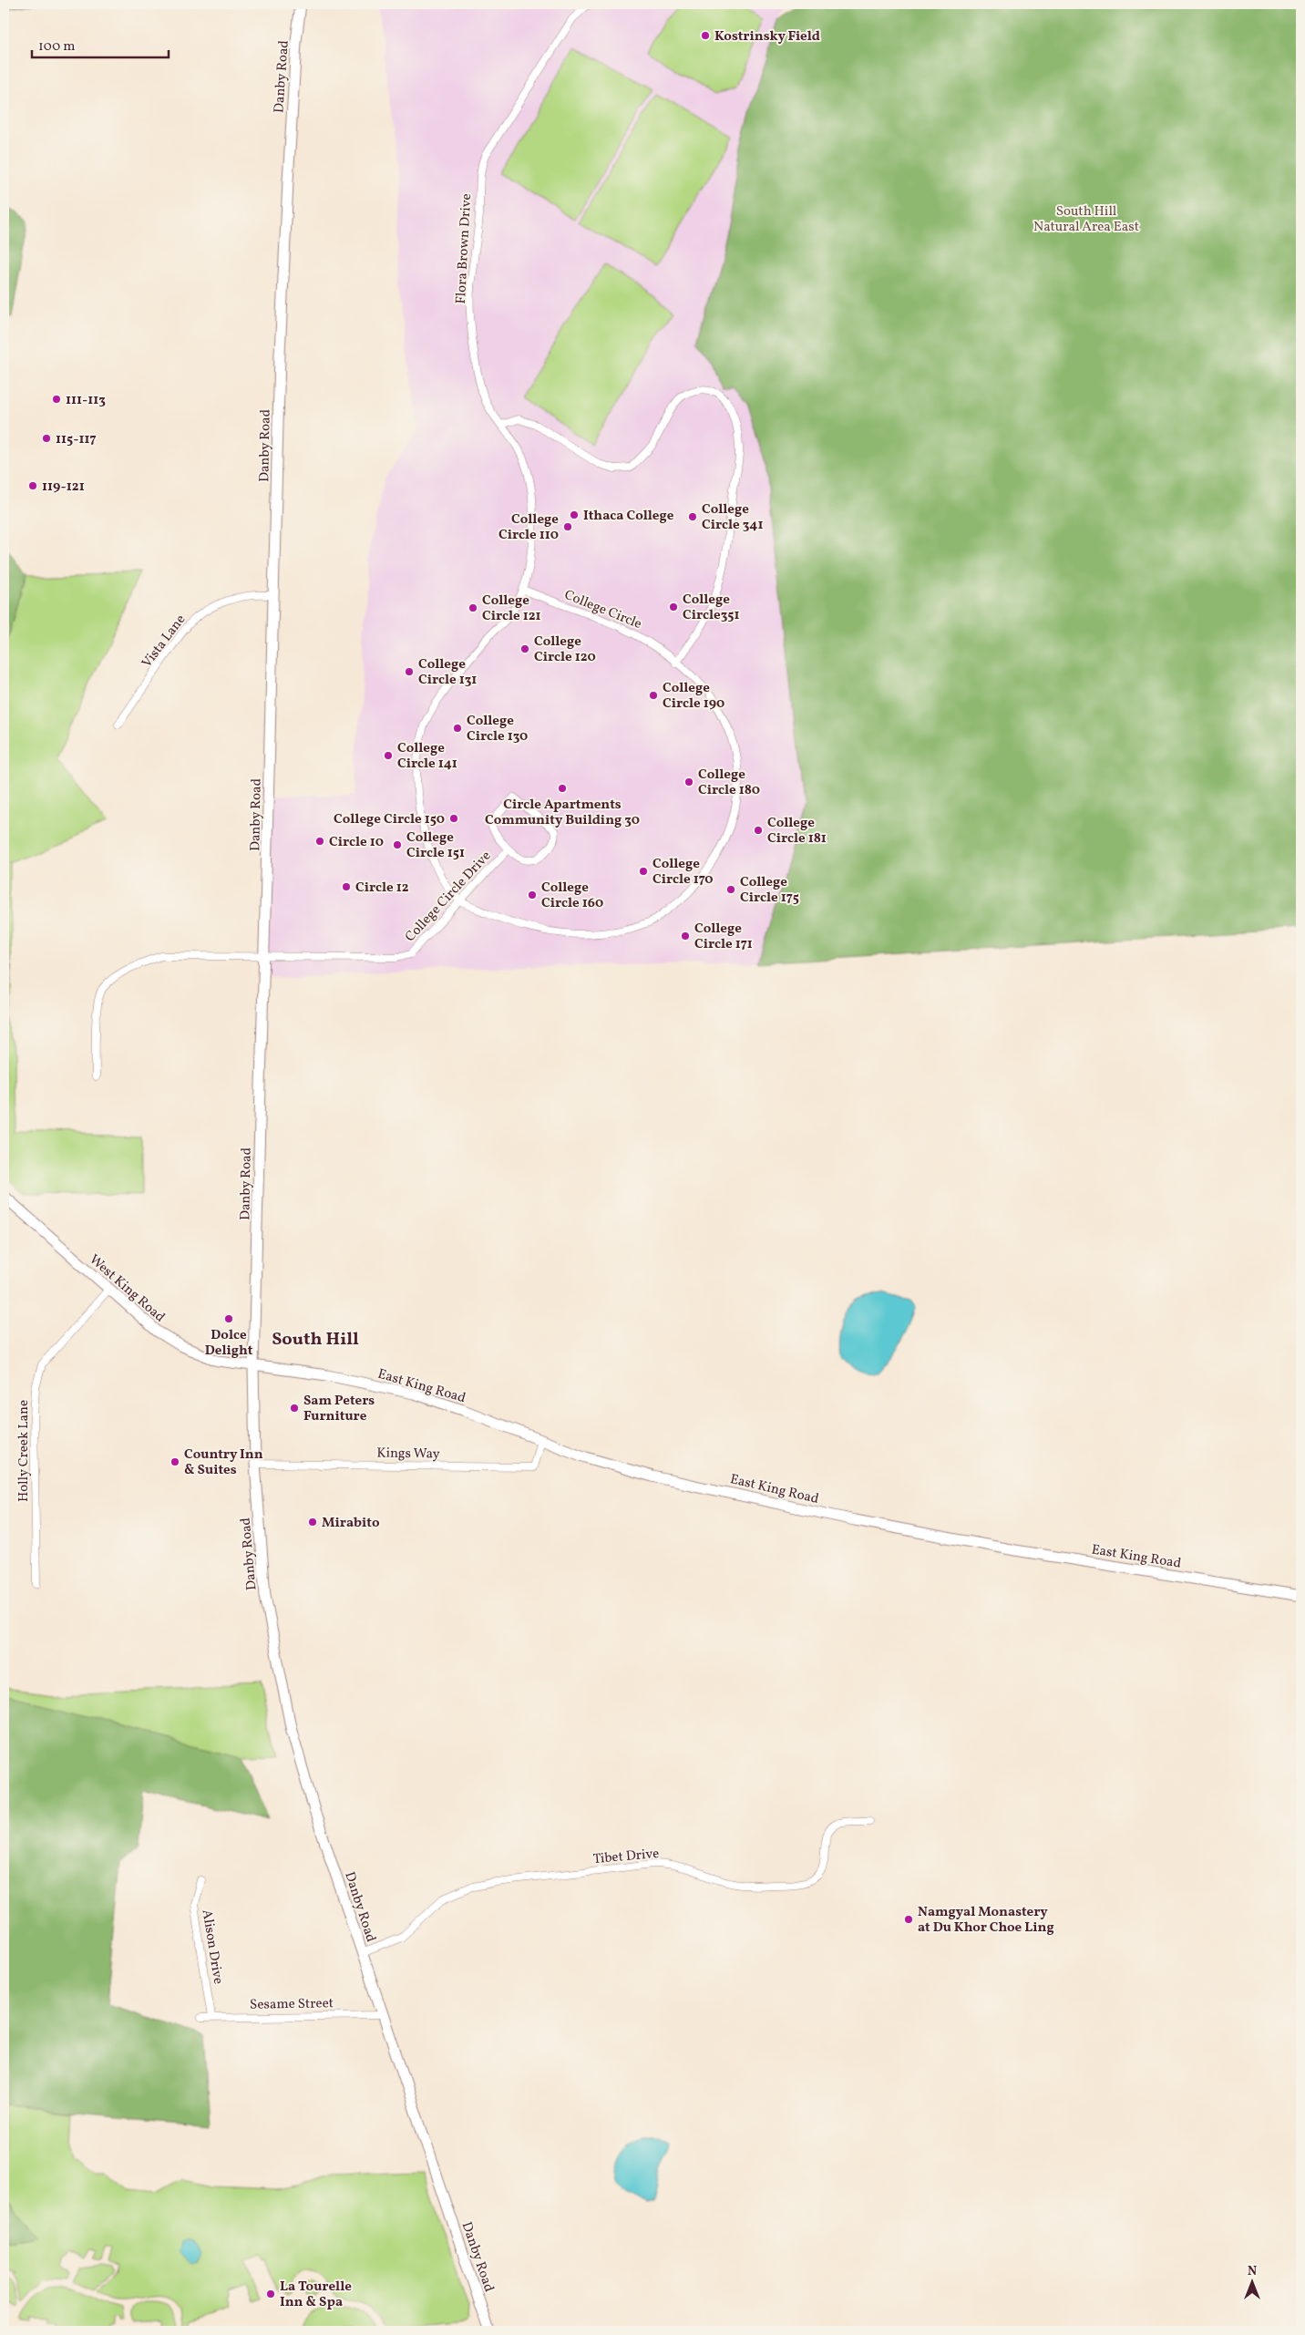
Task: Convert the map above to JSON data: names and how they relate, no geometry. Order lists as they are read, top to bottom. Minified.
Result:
{"streets":{"main road":["Danby Road","West King Road","East King Road"],"street":["Flora Brown Drive","College Circle","Vista Lane","College Circle Drive","Holly Creek Lane","Kings Way","Tibet Drive","Alison Drive","Sesame Street"]},"crossings":[["Danby Road","Vista Lane"],["Danby Road","College Circle Drive"],["Danby Road","West King Road"],["Danby Road","East King Road"],["Danby Road","Kings Way"],["Danby Road","Tibet Drive"],["Danby Road","Sesame Street"],["Flora Brown Drive","College Circle"],["College Circle","College Circle Drive"],["West King Road","East King Road"],["West King Road","Holly Creek Lane"],["East King Road","Kings Way"],["Alison Drive","Sesame Street"]],"districts":["South Hill"],"parks":["South Hill Natural Area East"],"places":["Kostrinsky Field","111-113","115-117","119-121","Ithaca College","College Circle 341","College Circle 110","College Circle351","College Circle 121","College Circle 120","College Circle 131","College Circle 190","College Circle 130","College Circle 141","College Circle 180","Circle Apartments Community Building 30","College Circle 150","College Circle 181","Circle 10","College Circle 151","College Circle 170","Circle 12","College Circle 175","College Circle 160","College Circle 171","Dolce Delight","Sam Peters Furniture","Country Inn & Suites","Mirabito","Namgyal Monastery at Du Khor Choe Ling","La Tourelle Inn & Spa"],"scale_bar":"100 m","north":"top"}
